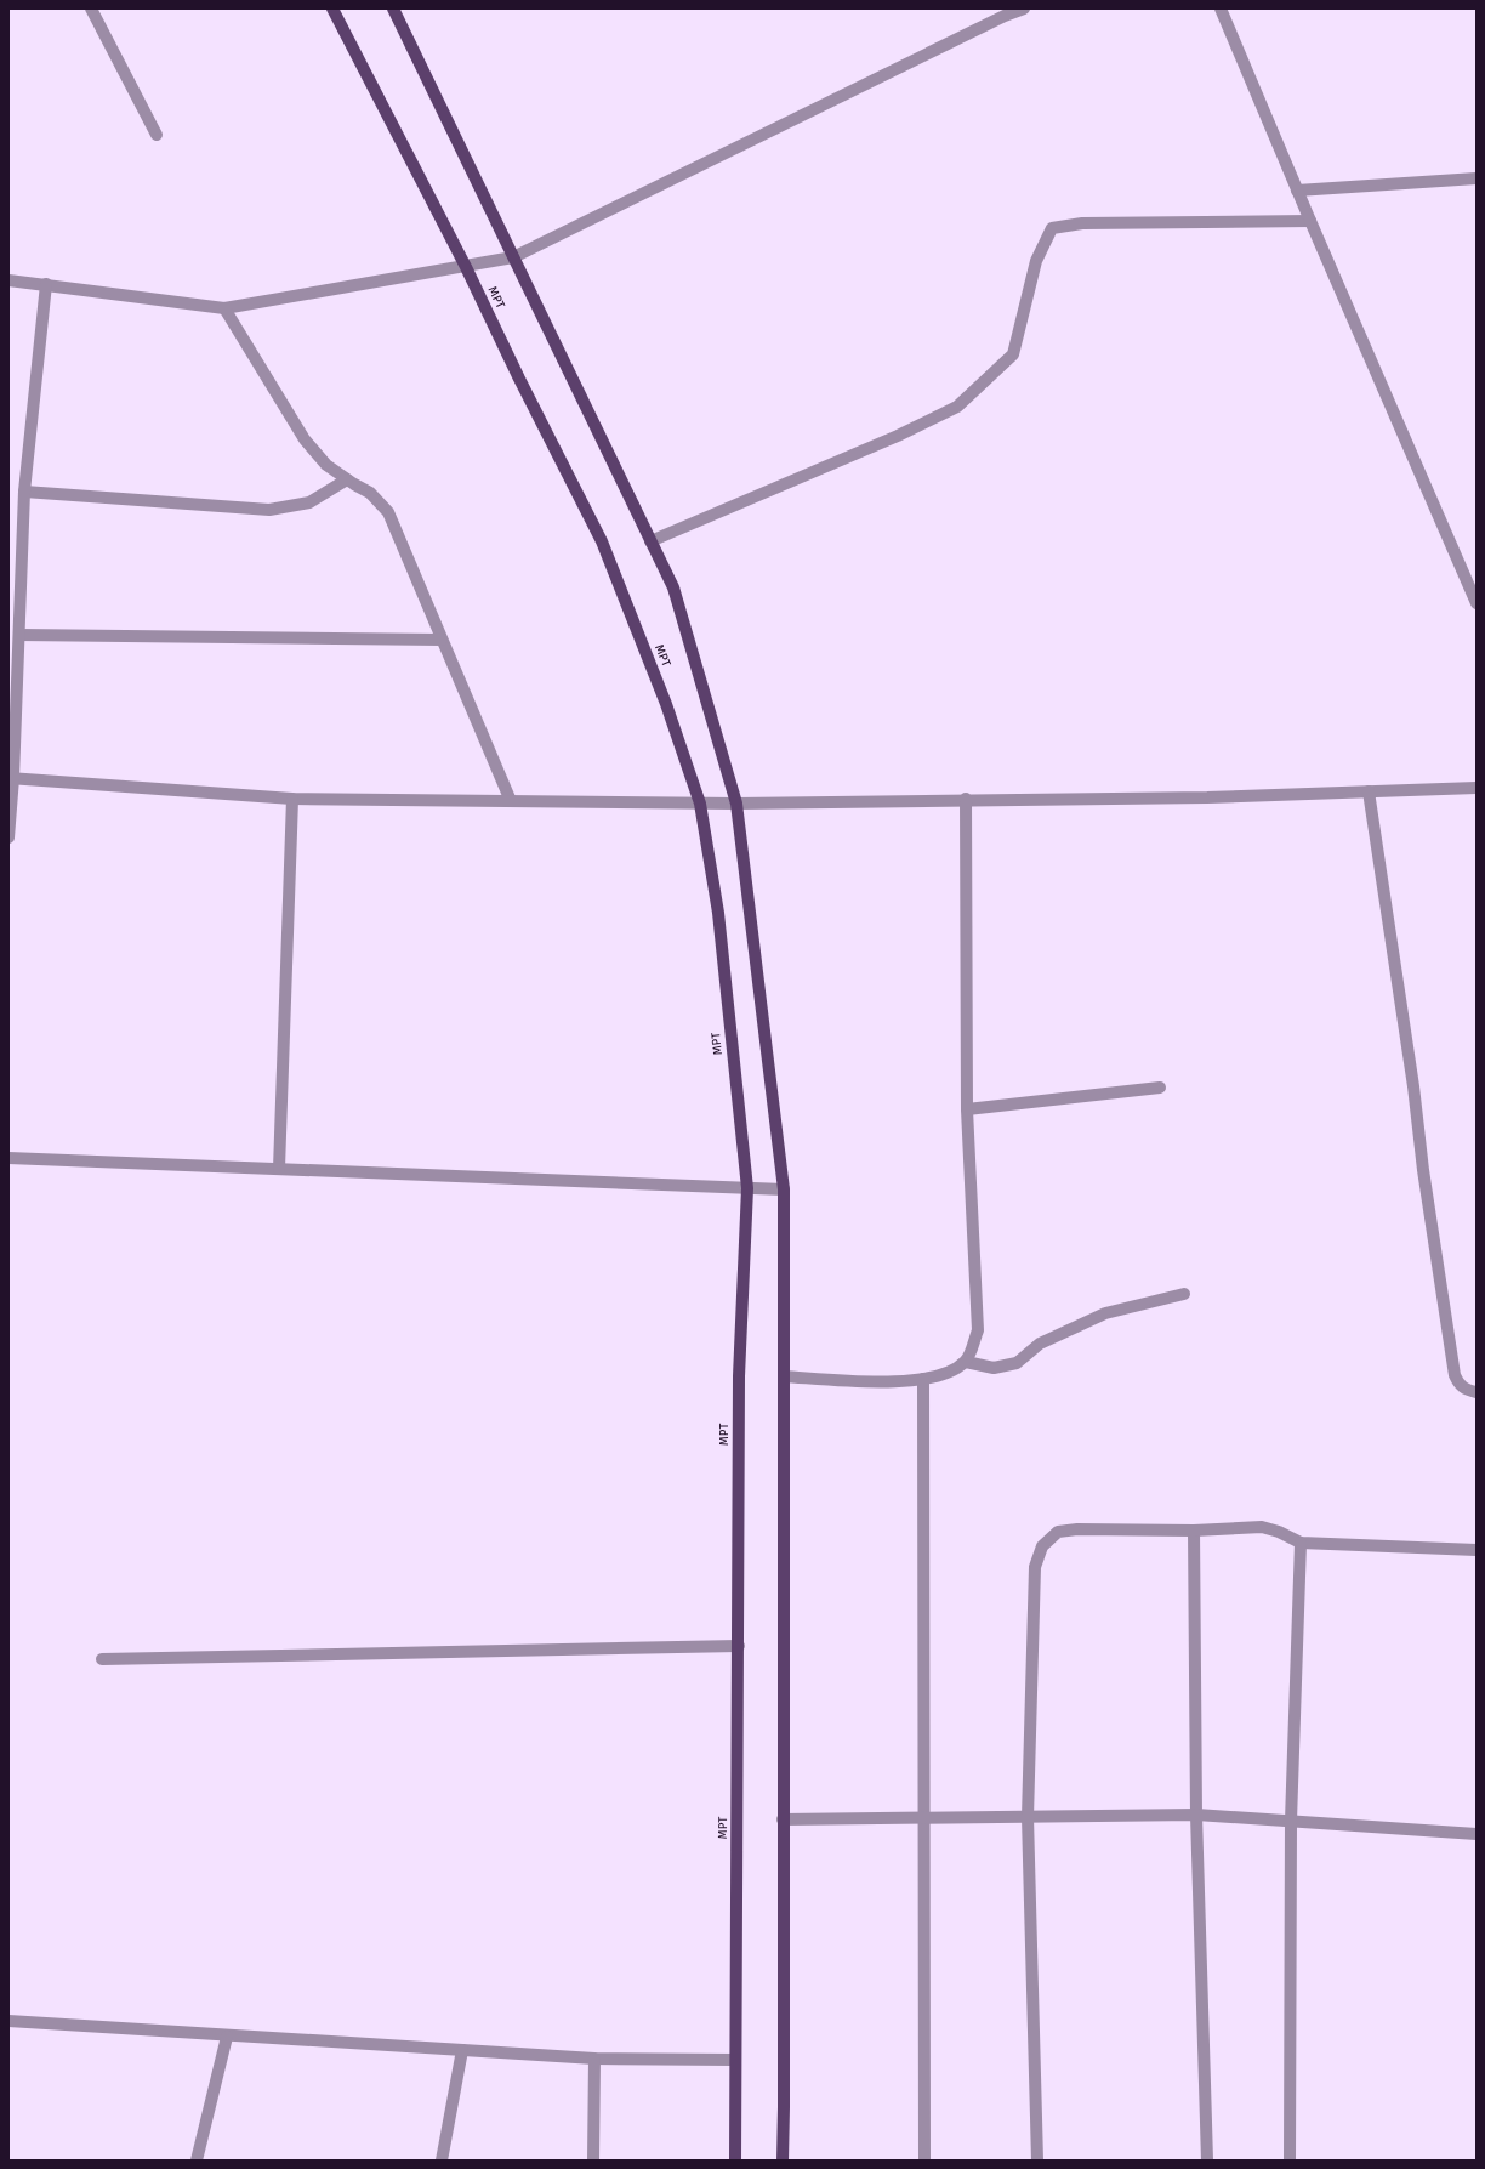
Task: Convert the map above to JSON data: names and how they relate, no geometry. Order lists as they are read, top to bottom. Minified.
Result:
{"streets":{"main road":["MPT"]}}
